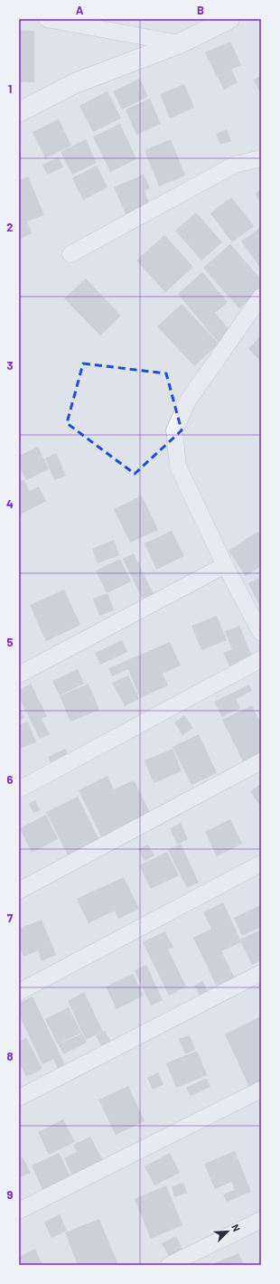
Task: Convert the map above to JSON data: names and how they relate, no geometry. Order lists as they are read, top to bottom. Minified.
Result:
{"north":"top right","grid":{"columns":["A","B"],"rows":["1","2","3","4","5","6","7","8","9"]}}
